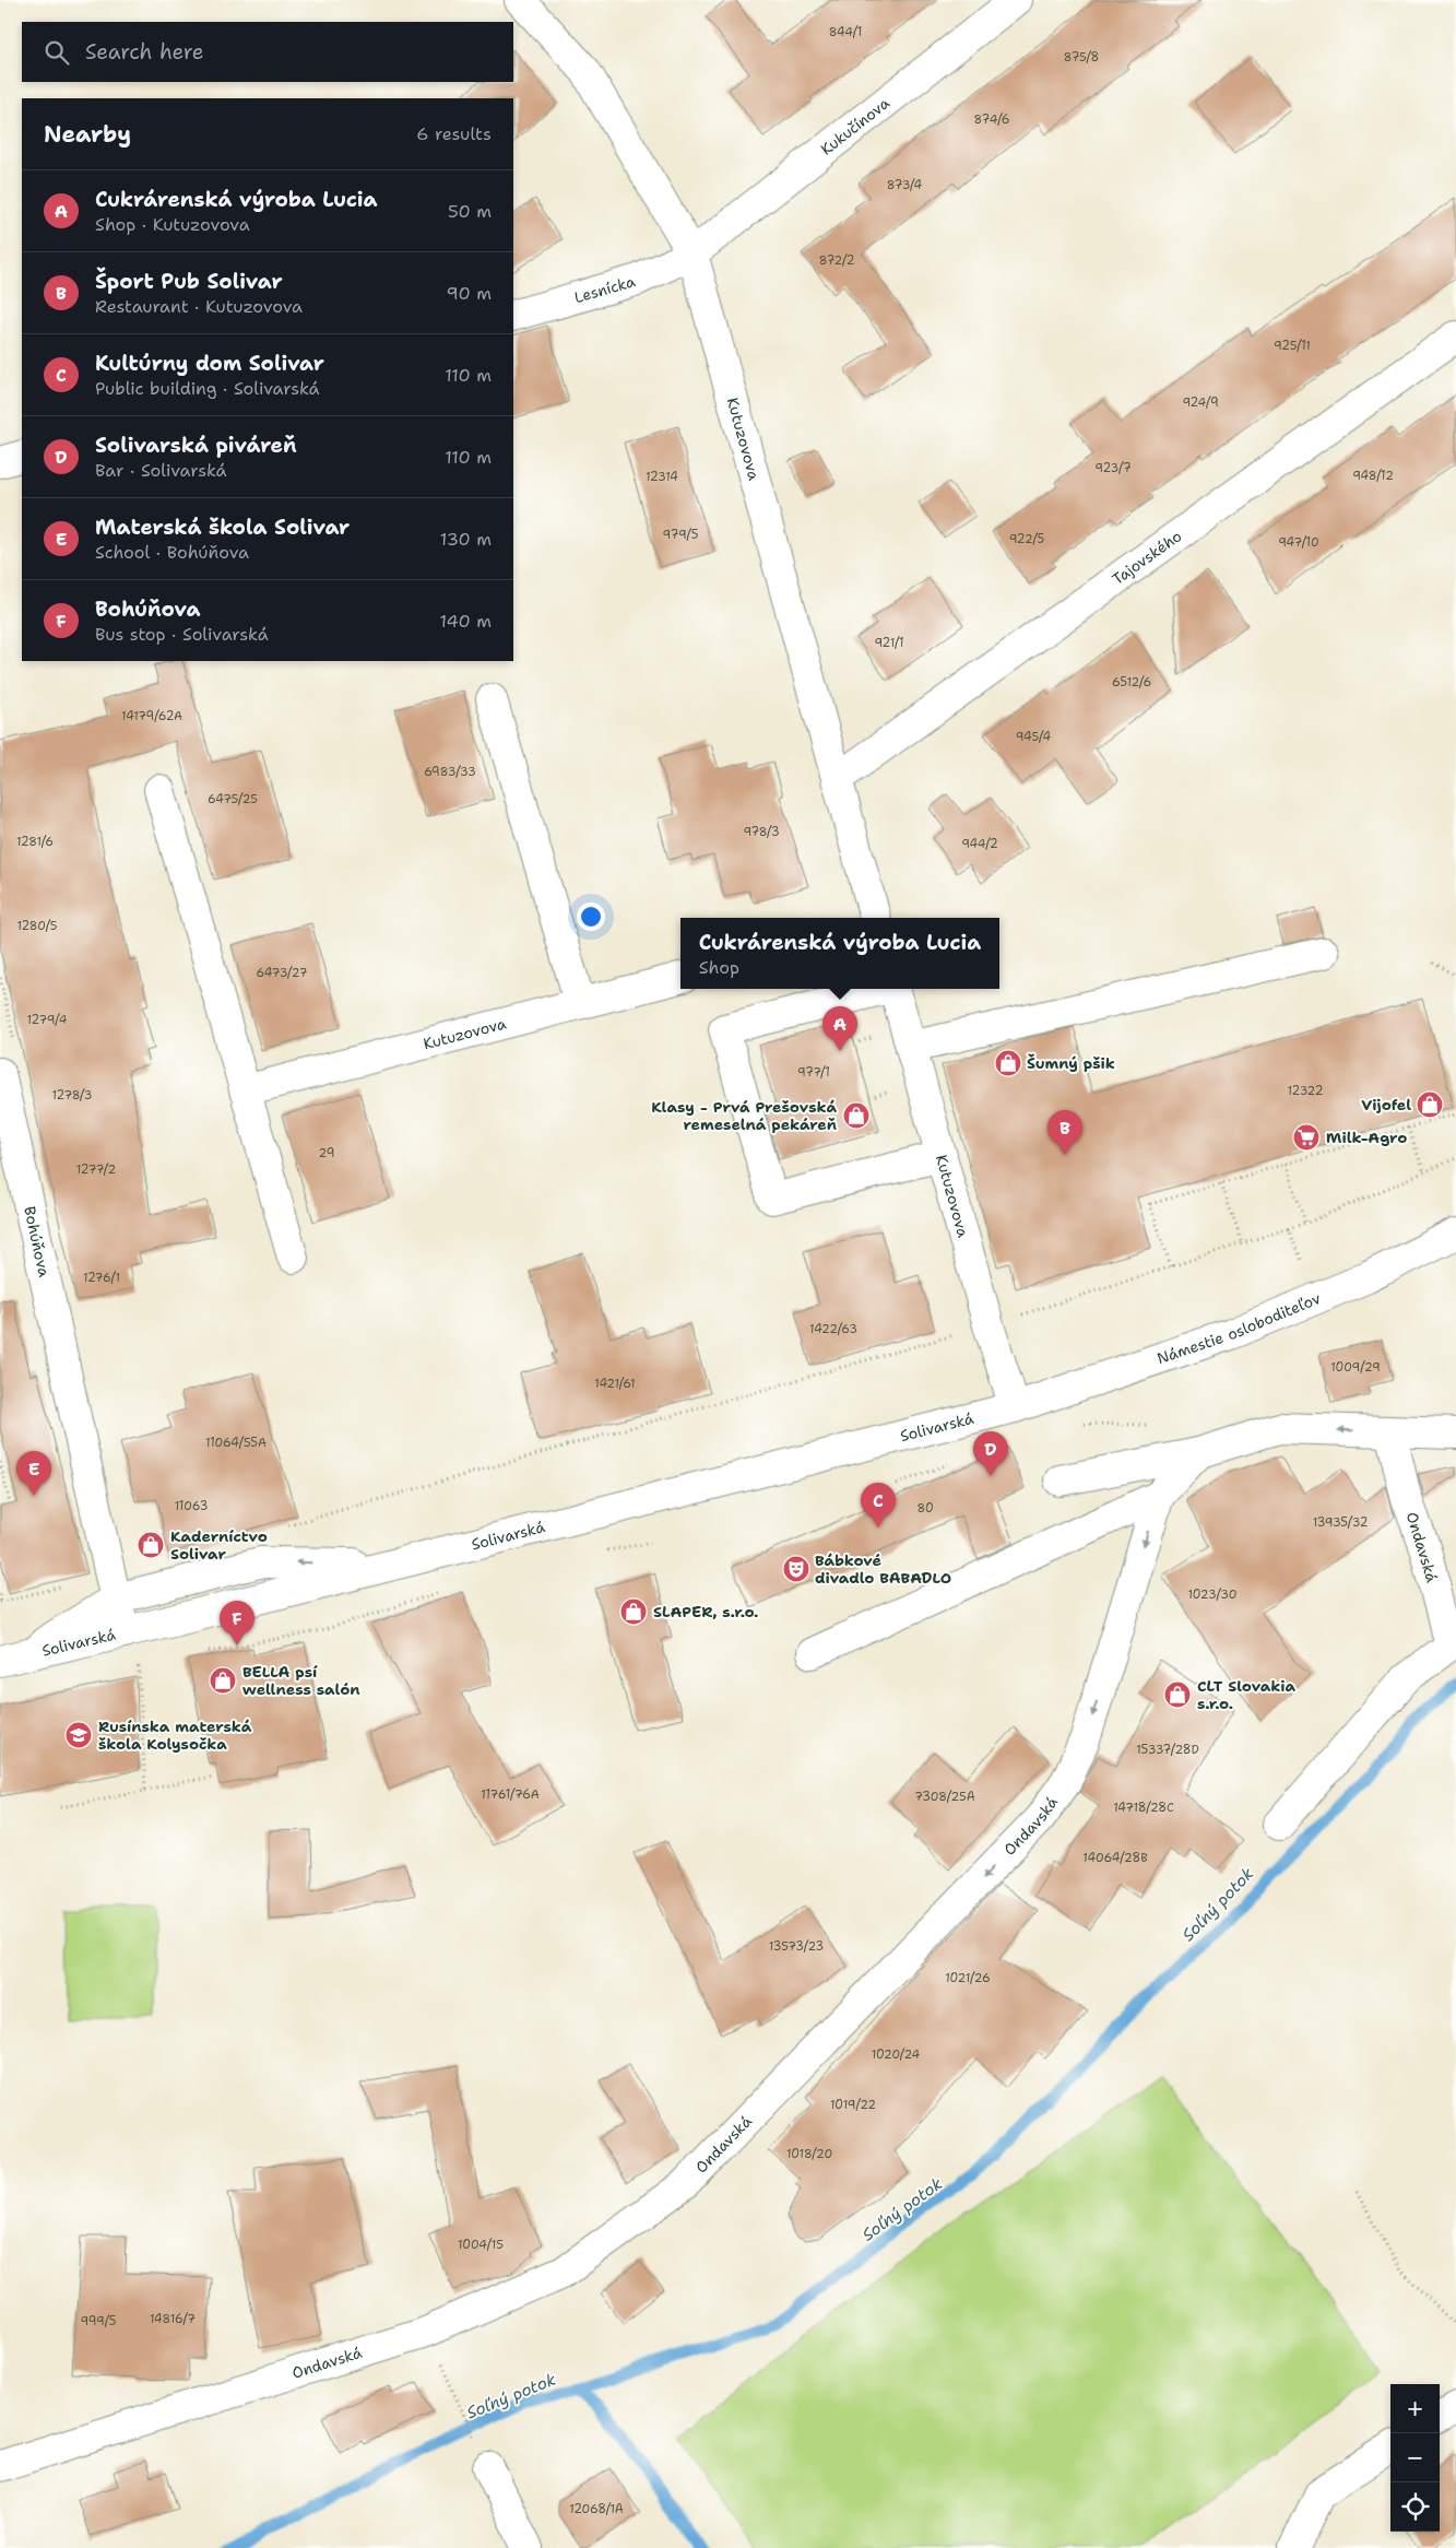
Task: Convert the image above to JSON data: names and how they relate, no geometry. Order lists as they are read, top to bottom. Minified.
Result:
{"streets":{"street":["Kukučínova","Lesnícka","Kutuzovova","Tajovského","Bohúňova","Námestie osloboditeľov","Solivarská","Ondavská"]},"crossings":[["Kukučínova","Lesnícka"],["Kukučínova","Kutuzovova"],["Lesnícka","Kutuzovova"],["Kutuzovova","Tajovského"],["Kutuzovova","Námestie osloboditeľov"],["Kutuzovova","Solivarská"],["Bohúňova","Solivarská"],["Námestie osloboditeľov","Solivarská"]],"one_way":["Ondavská"],"water":["Soľný potok"],"places":{"shop":["Šumný pšik","Vijofel","Klasy - Prvá Prešovská remeselná pekáreň","Kaderníctvo Solivar","SLAPER, s.r.o.","BELLA psí wellness salón","CLT Slovakia s.r.o."],"supermarket":["Milk-Agro"],"theatre":["Bábkové divadlo BABADLO"],"school or university":["Rusínska materská škola Kolysočka"]},"house_numbers":["844/1","875/8","874/6","873/4","872/2","925/11","924/9","923/7","948/12","12314","979/5","922/5","947/10","921/1","6512/6","14179/62A","945/4","6983/33","6475/25","978/3","1281/6","944/2","1280/5","6473/27","1279/4","977/1","12322","1278/3","29","1277/2","1276/1","1422/63","1009/29","1421/61","11064/55A","11063","80","13935/32","1023/30","15337/28D","11761/76A","7308/25A","14718/28C","14064/28B","13573/23","1021/26","1020/24","1019/22","1018/20","1004/15","14816/7","999/5","12068/1A"],"page":{"search":"Search here","heading":["Nearby","6 results"],"list":[{"mark":"A","name":"Cukrárenská výroba Lucia","note":"Shop · Kutuzovova","value":"50 m"},{"mark":"B","name":"Šport Pub Solivar","note":"Restaurant · Kutuzovova","value":"90 m"},{"mark":"C","name":"Kultúrny dom Solivar","note":"Public building · Solivarská","value":"110 m"},{"mark":"D","name":"Solivarská piváreň","note":"Bar · Solivarská","value":"110 m"},{"mark":"E","name":"Materská škola Solivar","note":"School · Bohúňova","value":"130 m"},{"mark":"F","name":"Bohúňova","note":"Bus stop · Solivarská","value":"140 m"}],"popup":["Cukrárenská výroba Lucia","Shop"],"pins":["A","B","D","E","C","F"],"map_buttons":["+","−"]}}
